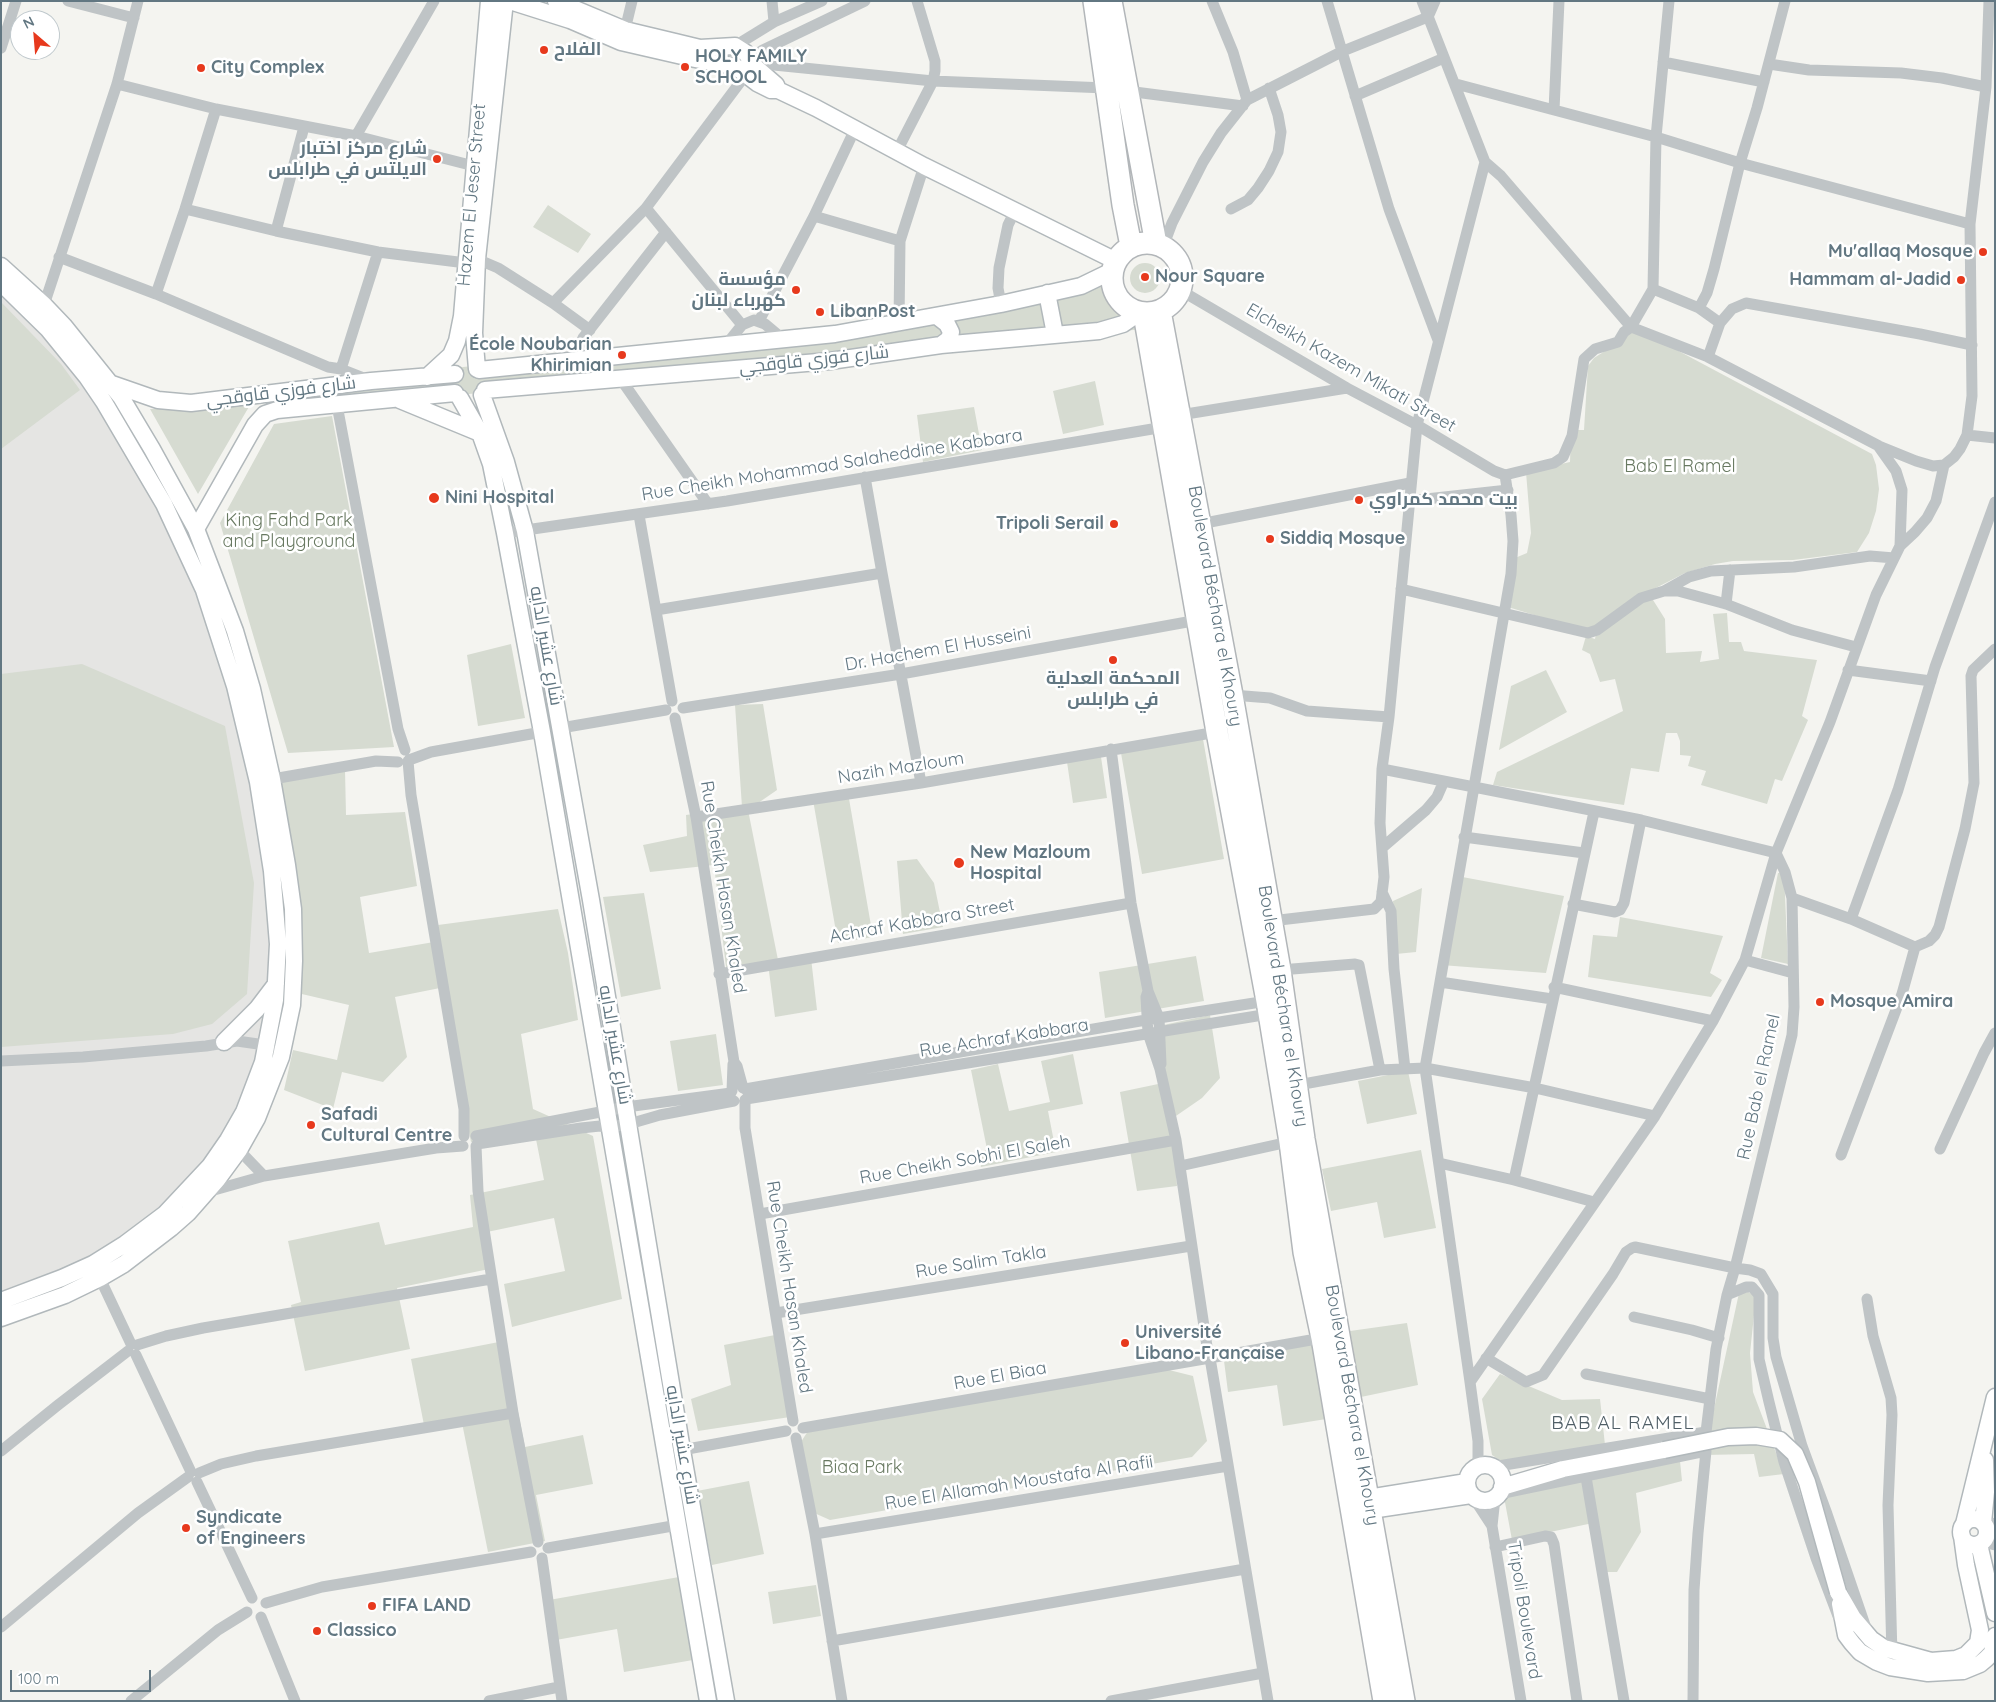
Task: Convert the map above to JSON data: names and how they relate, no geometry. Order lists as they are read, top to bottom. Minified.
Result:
{"streets":{"highway":["Boulevard Béchara el Khoury"],"street":["Hazem El Jeser Street","شارع فوزي قاوقجي","Elcheikh Kazem Mikati Street","Rue Cheikh Mohammad Salaheddine Kabbara","شارع عشير الدايه","Dr. Hachem El Husseini","Nazih Mazloum","Rue Cheikh Hasan Khaled","Achraf Kabbara Street","Rue Achraf Kabbara","Rue Bab el Ramel","Rue Cheikh Sobhi El Saleh","Rue Salim Takla","Rue El Biaa","Rue El Allamah Moustafa Al Rafii","Tripoli Boulevard"]},"crossings":[["Hazem El Jeser Street","شارع فوزي قاوقجي"],["Hazem El Jeser Street","شارع عشير الدايه"],["شارع فوزي قاوقجي","Elcheikh Kazem Mikati Street"],["شارع فوزي قاوقجي","Boulevard Béchara el Khoury"],["شارع فوزي قاوقجي","شارع عشير الدايه"],["Elcheikh Kazem Mikati Street","Rue Cheikh Mohammad Salaheddine Kabbara"],["Elcheikh Kazem Mikati Street","Boulevard Béchara el Khoury"],["Rue Cheikh Mohammad Salaheddine Kabbara","Boulevard Béchara el Khoury"],["Rue Cheikh Mohammad Salaheddine Kabbara","شارع عشير الدايه"],["Rue Cheikh Mohammad Salaheddine Kabbara","Rue Cheikh Hasan Khaled"],["Boulevard Béchara el Khoury","Dr. Hachem El Husseini"],["Boulevard Béchara el Khoury","Nazih Mazloum"],["Boulevard Béchara el Khoury","Rue Achraf Kabbara"],["Boulevard Béchara el Khoury","Rue El Biaa"],["شارع عشير الدايه","Rue Achraf Kabbara"],["شارع عشير الدايه","Rue El Biaa"],["Dr. Hachem El Husseini","Rue Cheikh Hasan Khaled"],["Nazih Mazloum","Rue Cheikh Hasan Khaled"],["Rue Cheikh Hasan Khaled","Achraf Kabbara Street"],["Rue Cheikh Hasan Khaled","Rue Achraf Kabbara"],["Rue Cheikh Hasan Khaled","Rue Cheikh Sobhi El Saleh"],["Rue Cheikh Hasan Khaled","Rue Salim Takla"],["Rue Cheikh Hasan Khaled","Rue El Biaa"],["Rue Cheikh Hasan Khaled","Rue El Allamah Moustafa Al Rafii"]],"districts":["BAB AL RAMEL"],"parks":["Bab El Ramel","King Fahd Park and Playground","Biaa Park"],"places":["الفلاح","HOLY FAMILY SCHOOL","City Complex","شارع مركز اختبار الايلتس في طرابلس","Mu'allaq Mosque","Nour Square","Hammam al-Jadid","مؤسسة كهرباء لبنان","LibanPost","École Noubarian Khirimian","Nini Hospital","بيت محمد كمراوي","Tripoli Serail","Siddiq Mosque","المحكمة العدلية في طرابلس","New Mazloum Hospital","Mosque Amira","Safadi Cultural Centre","Université Libano-Française","Syndicate of Engineers","FIFA LAND","Classico"],"scale_bar":"100 m","north":"top left"}
